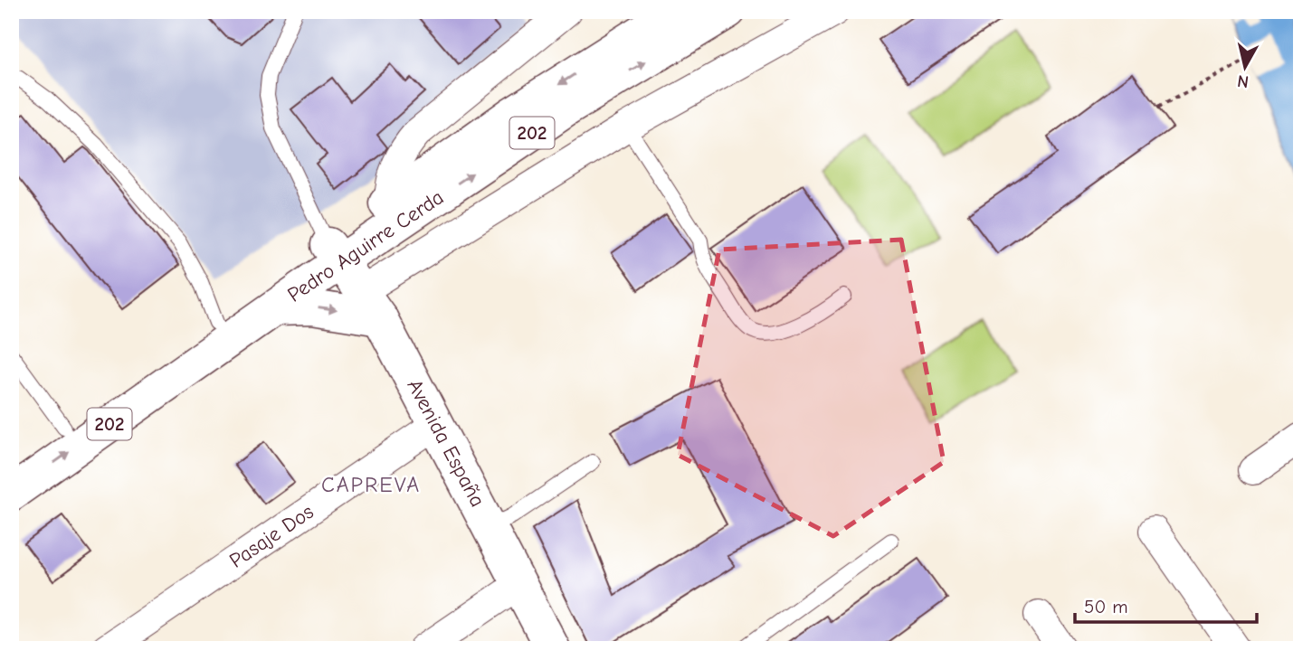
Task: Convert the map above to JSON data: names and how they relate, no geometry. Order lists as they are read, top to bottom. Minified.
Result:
{"streets":{"main road":["202","Pedro Aguirre Cerda","Avenida España"],"street":["Pasaje Dos"]},"crossings":[["Pedro Aguirre Cerda","Avenida España"],["Avenida España","Pasaje Dos"]],"districts":["CAPREVA"],"scale_bar":"50 m","north":"bottom"}
